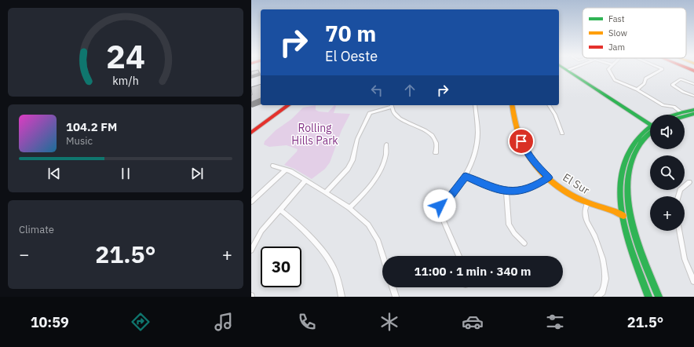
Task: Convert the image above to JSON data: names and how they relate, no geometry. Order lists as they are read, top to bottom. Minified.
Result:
{"streets":{"main road":["El Sur"]},"parks":["Rolling Hills Park"],"legend":["Fast","Slow","Jam"],"page":{"turn":["70 m","El Oeste"],"song":["104.2 FM","Music"],"map_buttons":"+","tile":"Climate","heat":["−","21.5°","+"],"limit":"30","trip":"11:00 · 1 min · 340 m","tabs":["10:59","21.5°"],"gauge":["24","km/h"]}}
